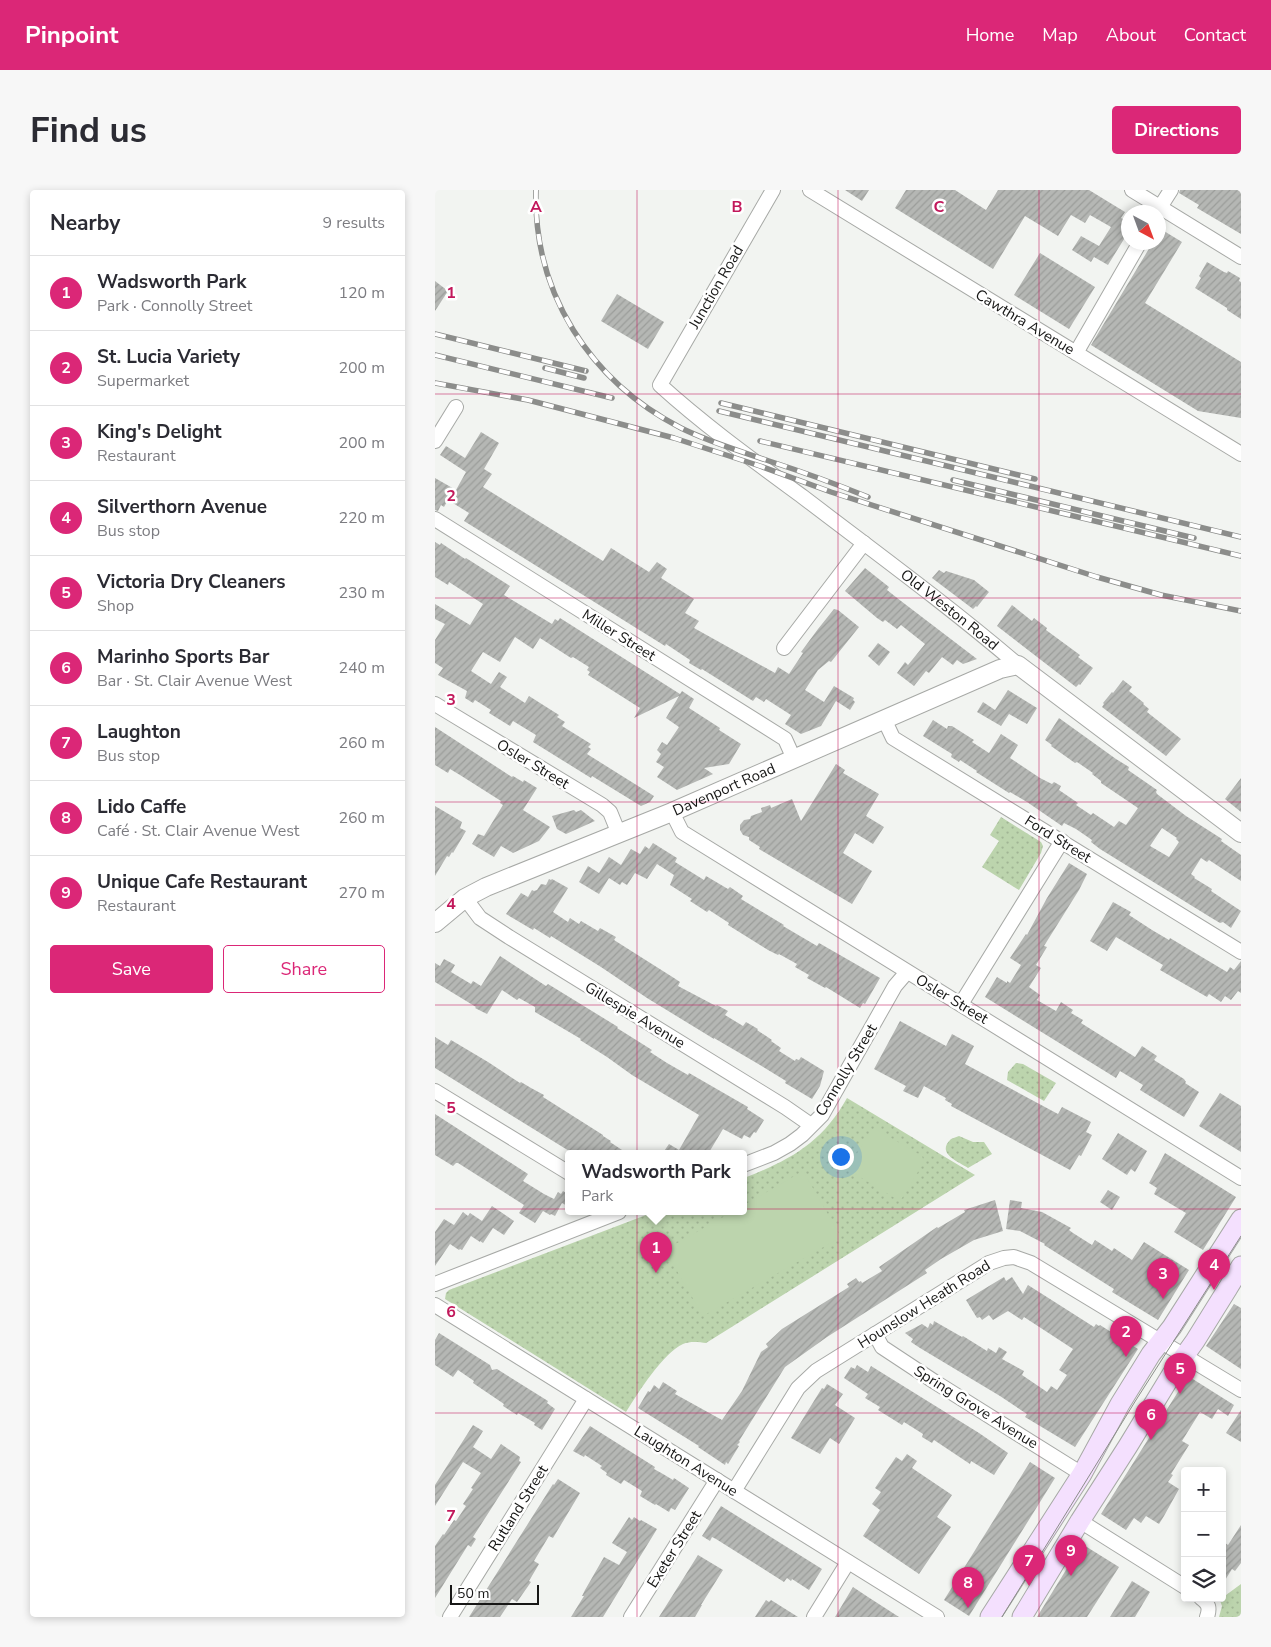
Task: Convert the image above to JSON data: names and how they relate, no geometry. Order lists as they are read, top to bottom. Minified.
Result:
{"streets":{"street":["Junction Road","Cawthra Avenue","Old Weston Road","Miller Street","Osler Street","Davenport Road","Ford Street","Gillespie Avenue","Connolly Street","Hounslow Heath Road","Spring Grove Avenue","Laughton Avenue","Rutland Street","Exeter Street"]},"crossings":[["Junction Road","Old Weston Road"],["Old Weston Road","Davenport Road"],["Miller Street","Davenport Road"],["Osler Street","Davenport Road"],["Osler Street","Connolly Street"],["Davenport Road","Ford Street"],["Davenport Road","Gillespie Avenue"],["Gillespie Avenue","Connolly Street"],["Hounslow Heath Road","Spring Grove Avenue"],["Hounslow Heath Road","Laughton Avenue"],["Laughton Avenue","Rutland Street"],["Laughton Avenue","Exeter Street"]],"scale_bar":"50 m","north":"bottom right","page":{"header":"Pinpoint","nav":["Home","Map","About","Contact"],"buttons":["Directions",["Save","Share"]],"title":"Find us","heading":["Nearby","9 results"],"list":[{"mark":"1","name":"Wadsworth Park","note":"Park · Connolly Street","value":"120 m"},{"mark":"2","name":"St. Lucia Variety","note":"Supermarket","value":"200 m"},{"mark":"3","name":"King's Delight","note":"Restaurant","value":"200 m"},{"mark":"4","name":"Silverthorn Avenue","note":"Bus stop","value":"220 m"},{"mark":"5","name":"Victoria Dry Cleaners","note":"Shop","value":"230 m"},{"mark":"6","name":"Marinho Sports Bar","note":"Bar · St. Clair Avenue West","value":"240 m"},{"mark":"7","name":"Laughton","note":"Bus stop","value":"260 m"},{"mark":"8","name":"Lido Caffe","note":"Café · St. Clair Avenue West","value":"260 m"},{"mark":"9","name":"Unique Cafe Restaurant","note":"Restaurant","value":"270 m"}],"popup":["Wadsworth Park","Park"],"pins":["1","4","3","2","5","6","9","7","8"],"map_buttons":["+","−"],"scale":"50 m"},"grid":{"columns":["A","B","C"],"rows":["1","2","3","4","5","6","7"]}}
